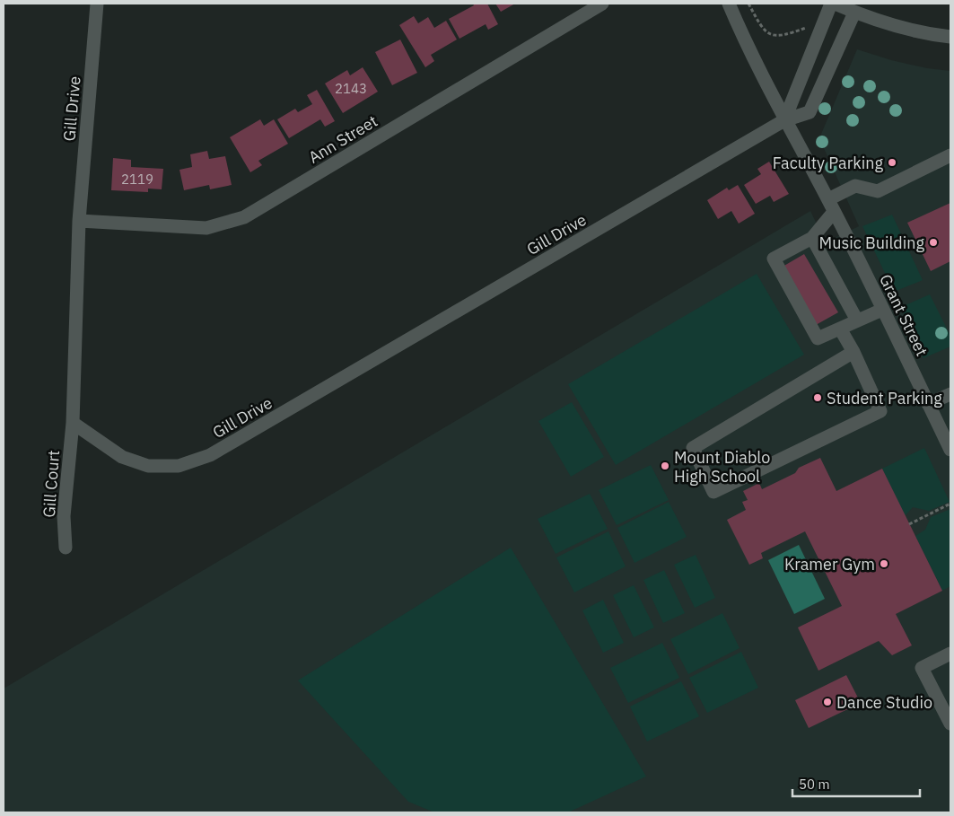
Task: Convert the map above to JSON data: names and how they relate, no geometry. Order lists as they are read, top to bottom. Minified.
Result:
{"streets":{"street":["Gill Drive","Ann Street","Grant Street","Gill Court"]},"crossings":[["Gill Drive","Ann Street"],["Gill Drive","Grant Street"],["Gill Drive","Gill Court"]],"places":["Faculty Parking","Music Building","Student Parking","Mount Diablo High School","Kramer Gym","Dance Studio"],"house_numbers":["2143","2119"],"scale_bar":"50 m"}
